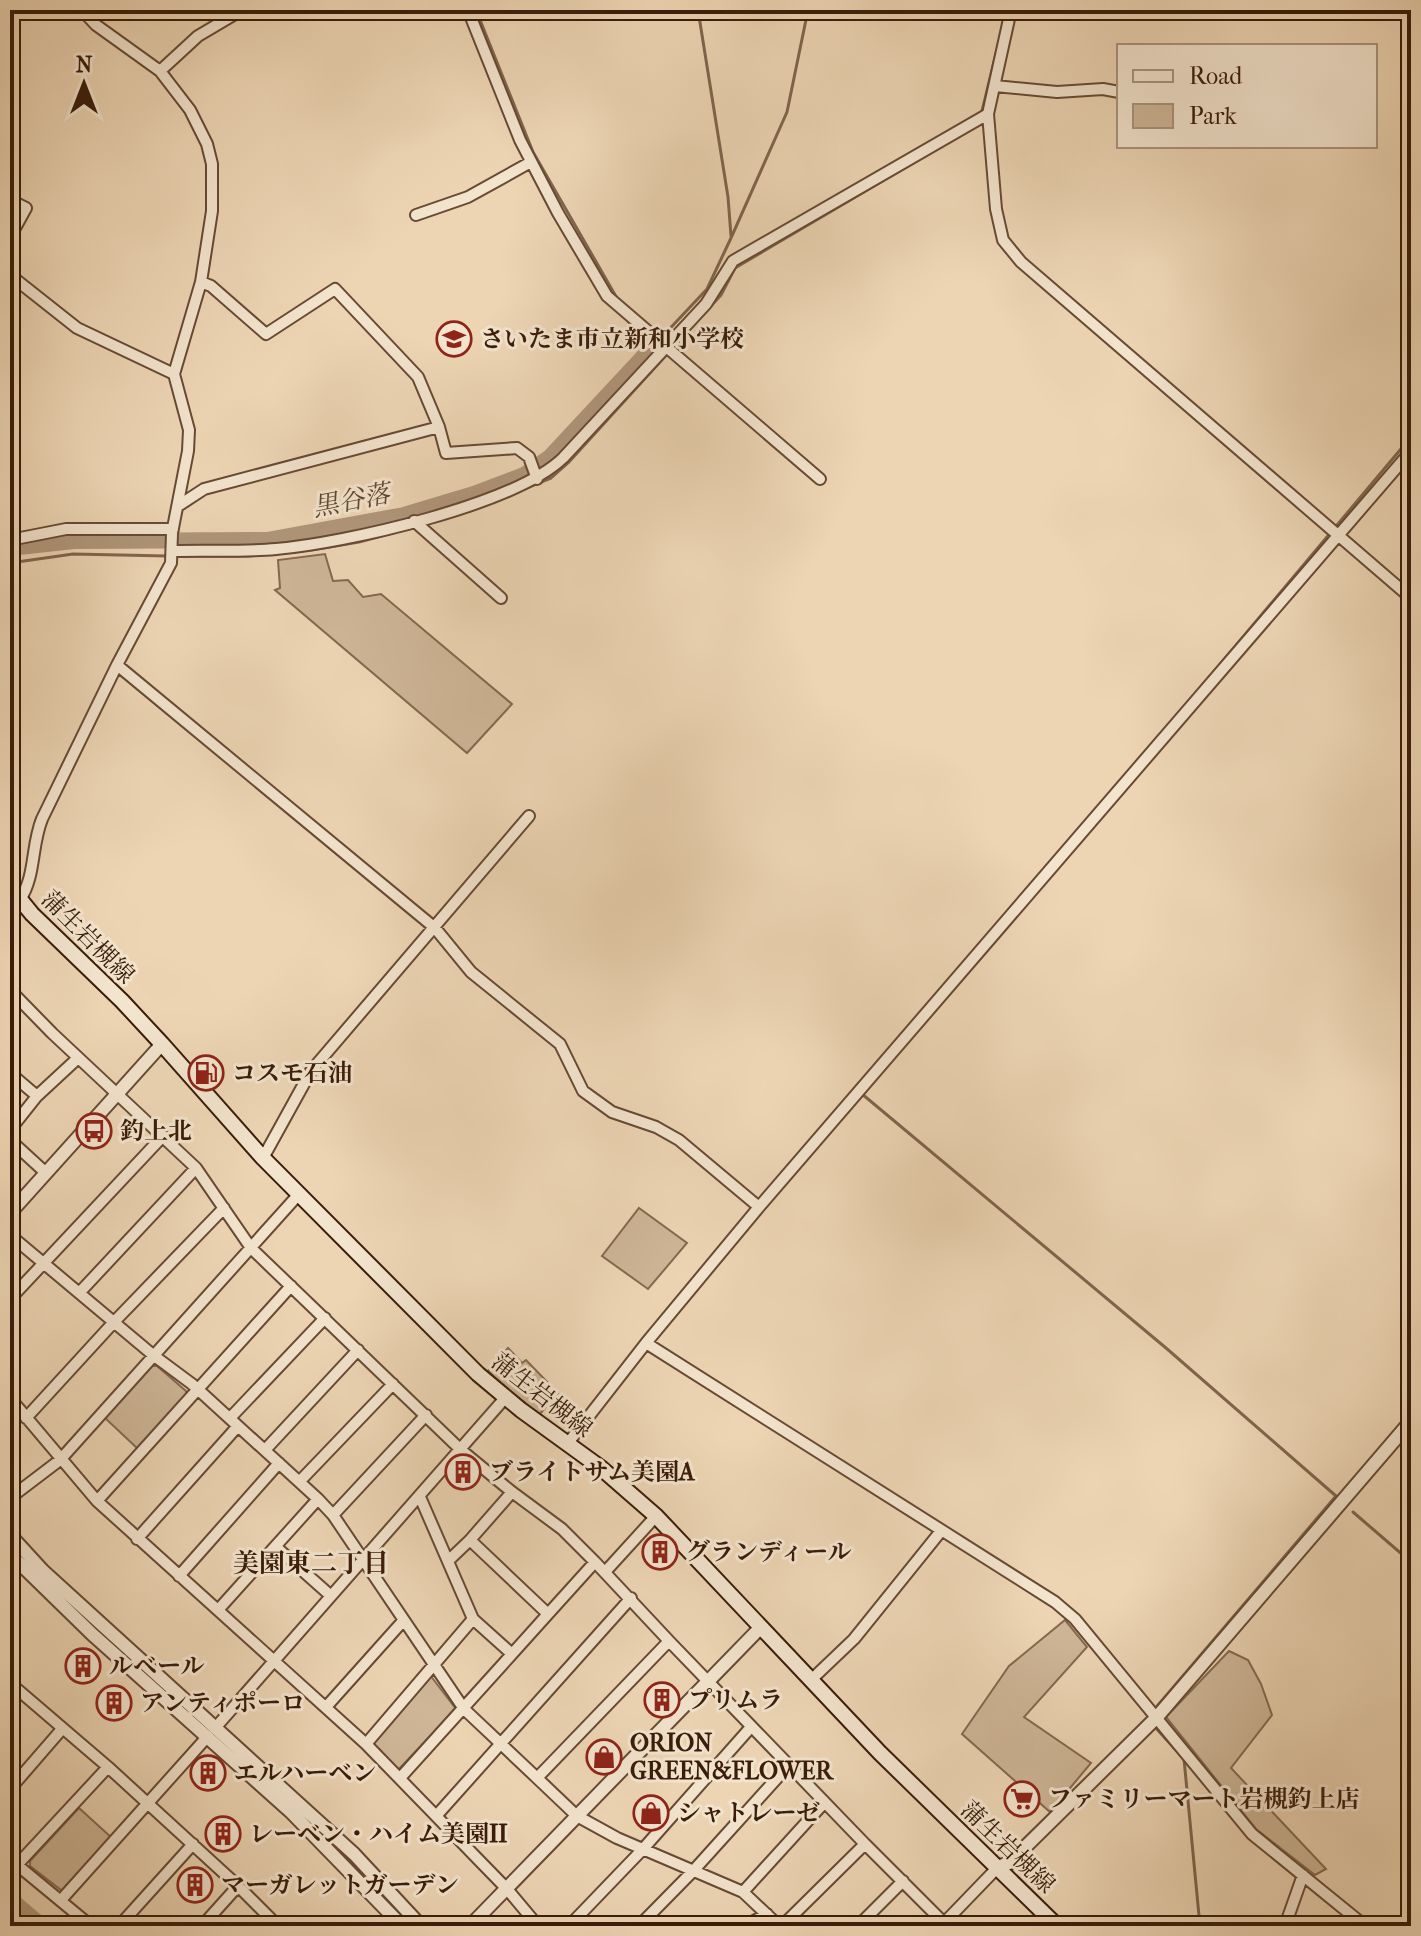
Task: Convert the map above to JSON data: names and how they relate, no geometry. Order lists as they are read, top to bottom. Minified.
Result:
{"streets":{"main road":["蒲生岩槻線"]},"districts":["美園東二丁目"],"water":["黒谷落"],"places":{"school or university":["さいたま市立新和小学校"],"fuel station":["コスモ石油"],"bus stop":["釣上北"],"building":["ブライトサム美園A","グランディール","ルベール","プリムラ","アンティポーロ","エルハーベン","レーベン・ハイム美園II","マーガレットガーデン"],"shop":["ORION GREEN&FLOWER","シャトレーゼ"],"supermarket":["ファミリーマート岩槻釣上店"]},"legend":["Road","Park"],"north":"top"}
